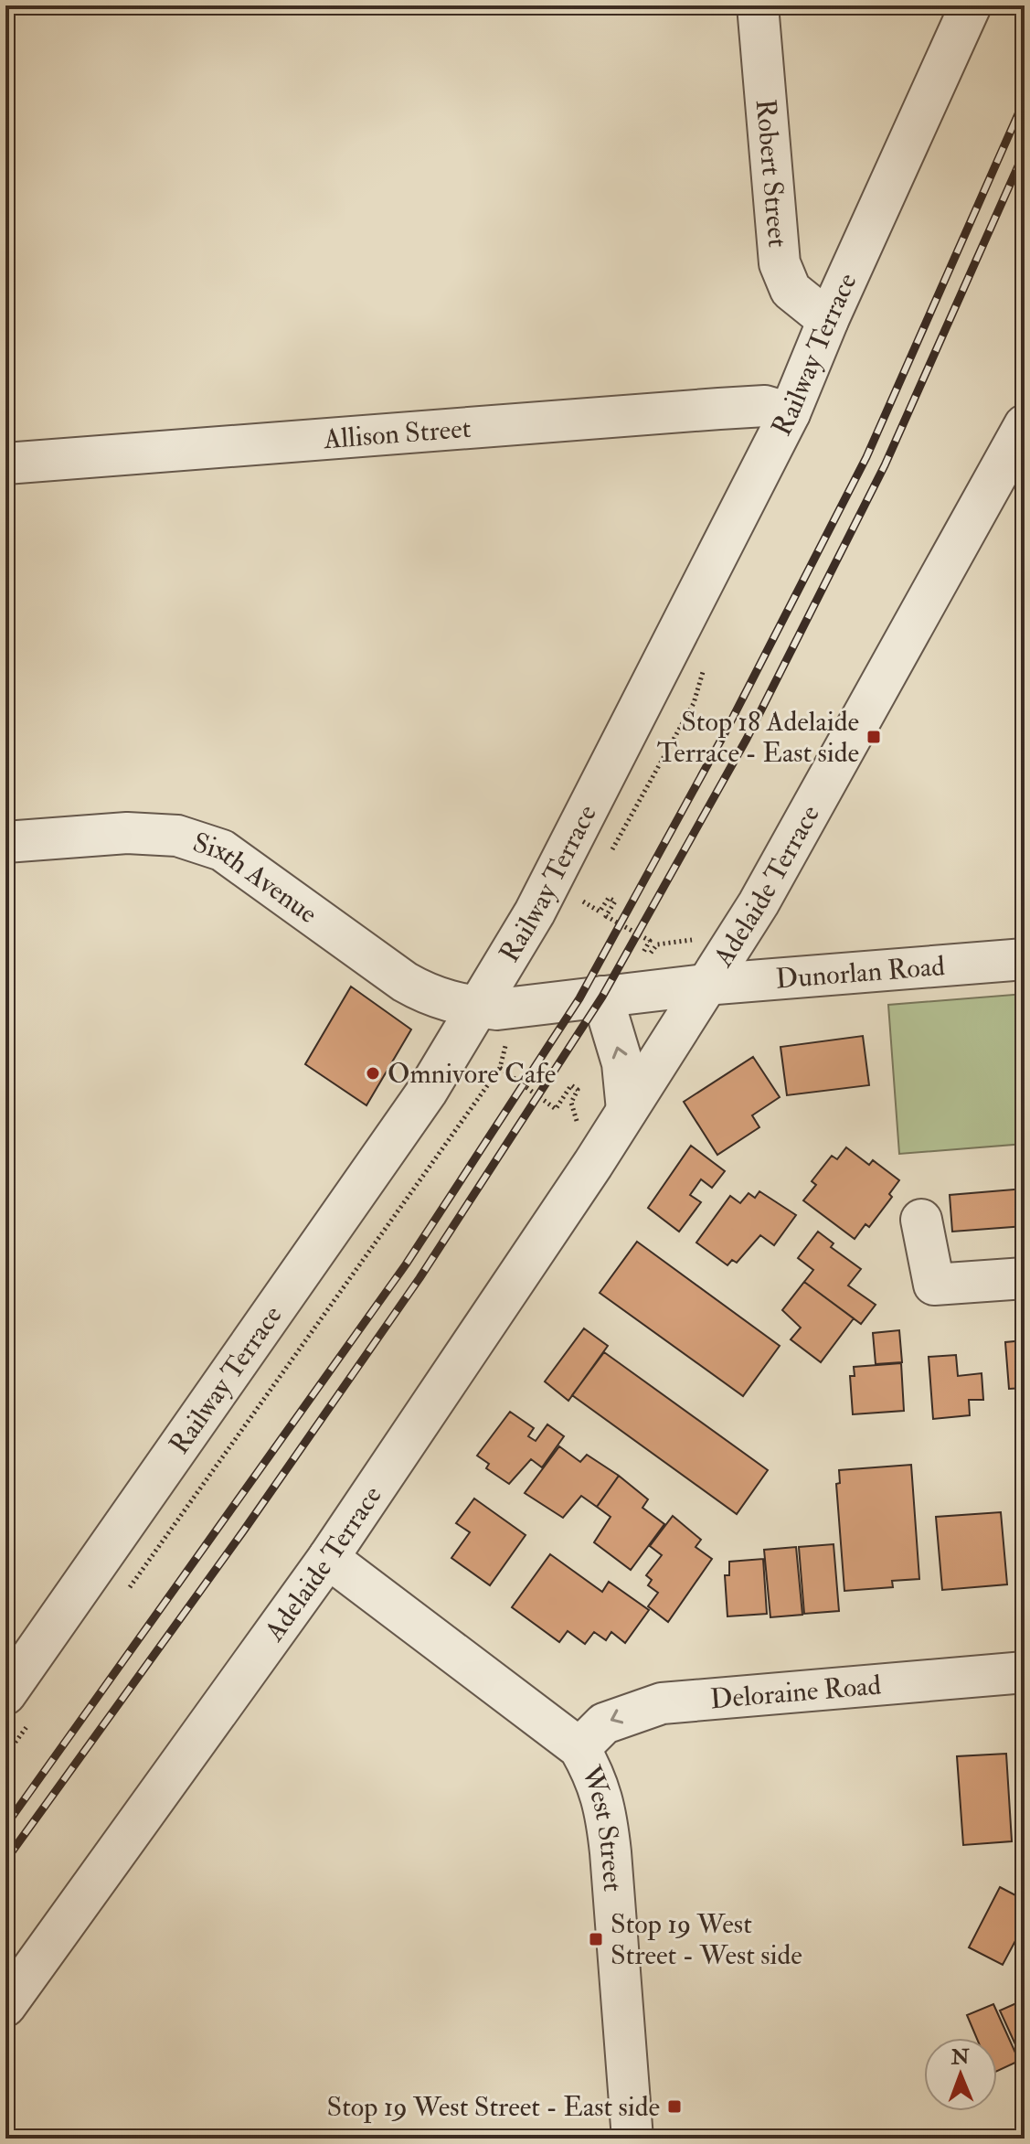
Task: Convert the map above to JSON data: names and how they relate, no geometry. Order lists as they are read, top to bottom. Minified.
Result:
{"streets":{"street":["Robert Street","Railway Terrace","Allison Street","Sixth Avenue","Adelaide Terrace","Dunorlan Road","Deloraine Road","West Street"]},"crossings":[["Robert Street","Railway Terrace"],["Railway Terrace","Allison Street"],["Railway Terrace","Sixth Avenue"],["Railway Terrace","Dunorlan Road"],["Sixth Avenue","Dunorlan Road"],["Adelaide Terrace","Dunorlan Road"],["Adelaide Terrace","West Street"],["Deloraine Road","West Street"]],"one_way":["Deloraine Road"],"places":{"transit":["Stop 18 Adelaide Terrace - East side","Stop 19 West Street - West side","Stop 19 West Street - East side"],"other":["Omnivore Cafe"]},"north":"top"}
